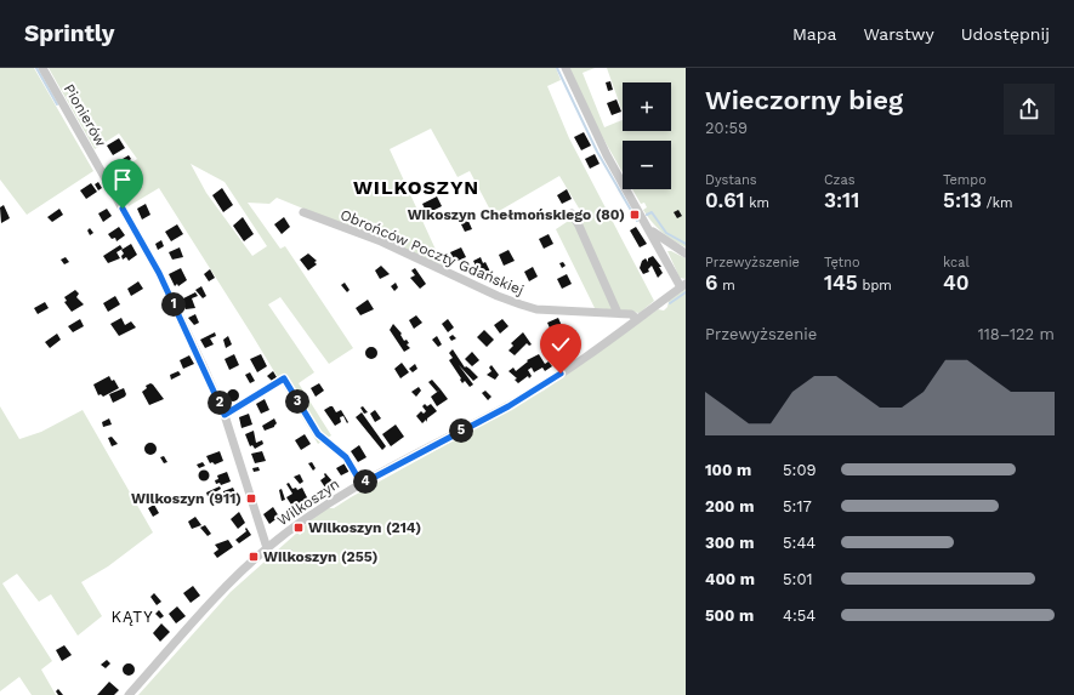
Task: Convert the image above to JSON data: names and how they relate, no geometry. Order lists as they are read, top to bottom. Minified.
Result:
{"streets":{"street":["Pionierów","Obrońców Poczty Gdańskiej","Wilkoszyn"]},"crossings":[["Pionierów","Wilkoszyn"],["Obrońców Poczty Gdańskiej","Wilkoszyn"]],"districts":["WILKOSZYN","KĄTY"],"places":{"transit":["Wikoszyn Chełmońskiego (80)","Wilkoszyn (911)","Wilkoszyn (214)","Wilkoszyn (255)"]},"page":{"header":"Sprintly","nav":["Mapa","Warstwy","Udostępnij"],"heading":["Wieczorny bieg","20:59"],"map_buttons":["+","−"],"stats":[["Dystans","0.61 km"],["Czas","3:11"],["Tempo","5:13 /km"],["Przewyższenie","6 m"],["Tętno","145 bpm"],["kcal","40"]],"pins":["1","3","2","5","4"],"chart":["Przewyższenie","118–122 m"],"list":[{"name":"100 m","note":"5:09"},{"name":"200 m","note":"5:17"},{"name":"300 m","note":"5:44"},{"name":"400 m","note":"5:01"},{"name":"500 m","note":"4:54"}]}}
